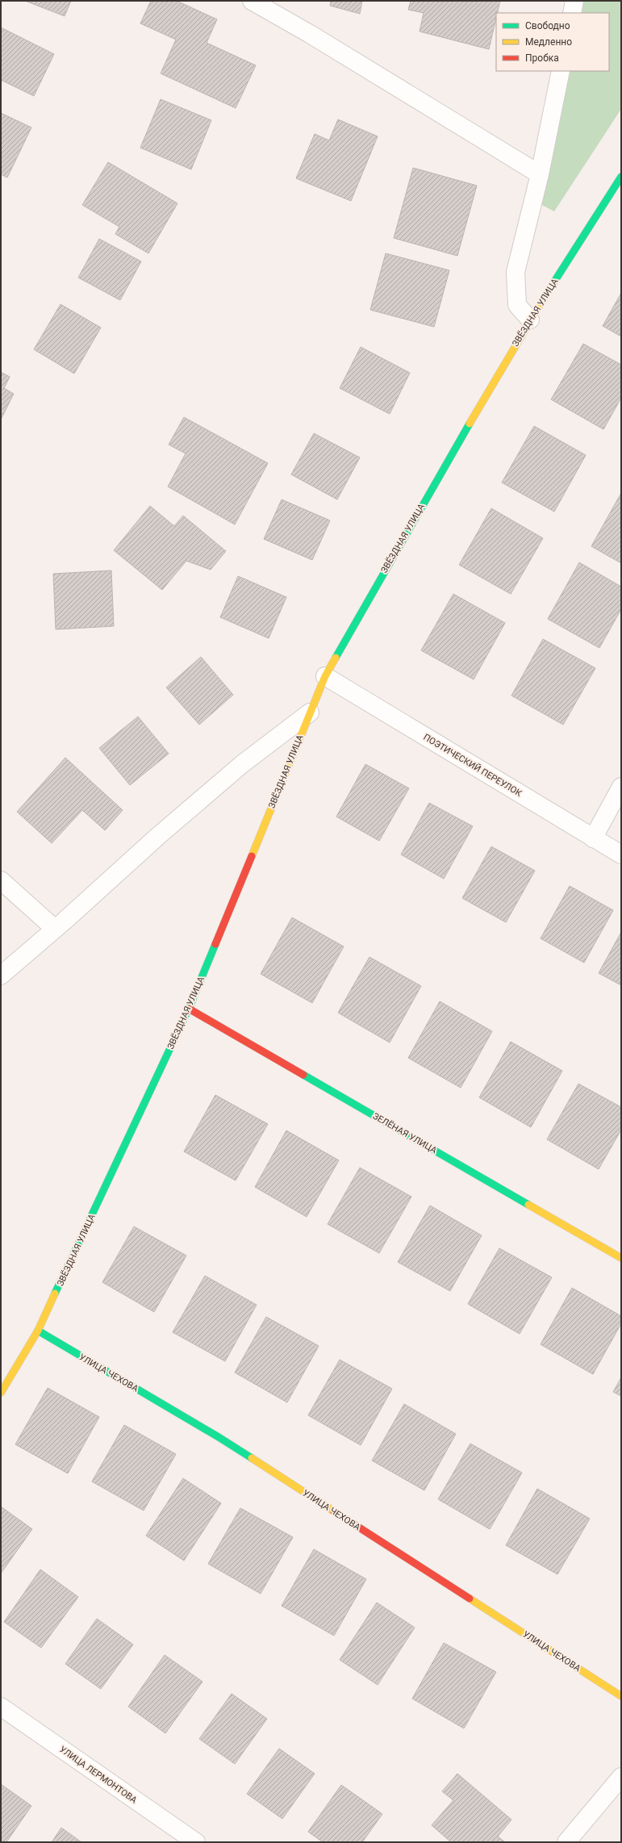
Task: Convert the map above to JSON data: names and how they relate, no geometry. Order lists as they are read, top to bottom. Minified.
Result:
{"streets":{"street":["ЗВЁЗДНАЯ УЛИЦА","ПОЭТИЧЕСКИЙ ПЕРЕУЛОК","ЗЕЛЁНАЯ УЛИЦА","УЛИЦА ЧЕХОВА","УЛИЦА ЛЕРМОНТОВА"]},"crossings":[["ЗВЁЗДНАЯ УЛИЦА","ПОЭТИЧЕСКИЙ ПЕРЕУЛОК"],["ЗВЁЗДНАЯ УЛИЦА","ЗЕЛЁНАЯ УЛИЦА"],["ЗВЁЗДНАЯ УЛИЦА","УЛИЦА ЧЕХОВА"]],"legend":["Свободно","Медленно","Пробка"]}
